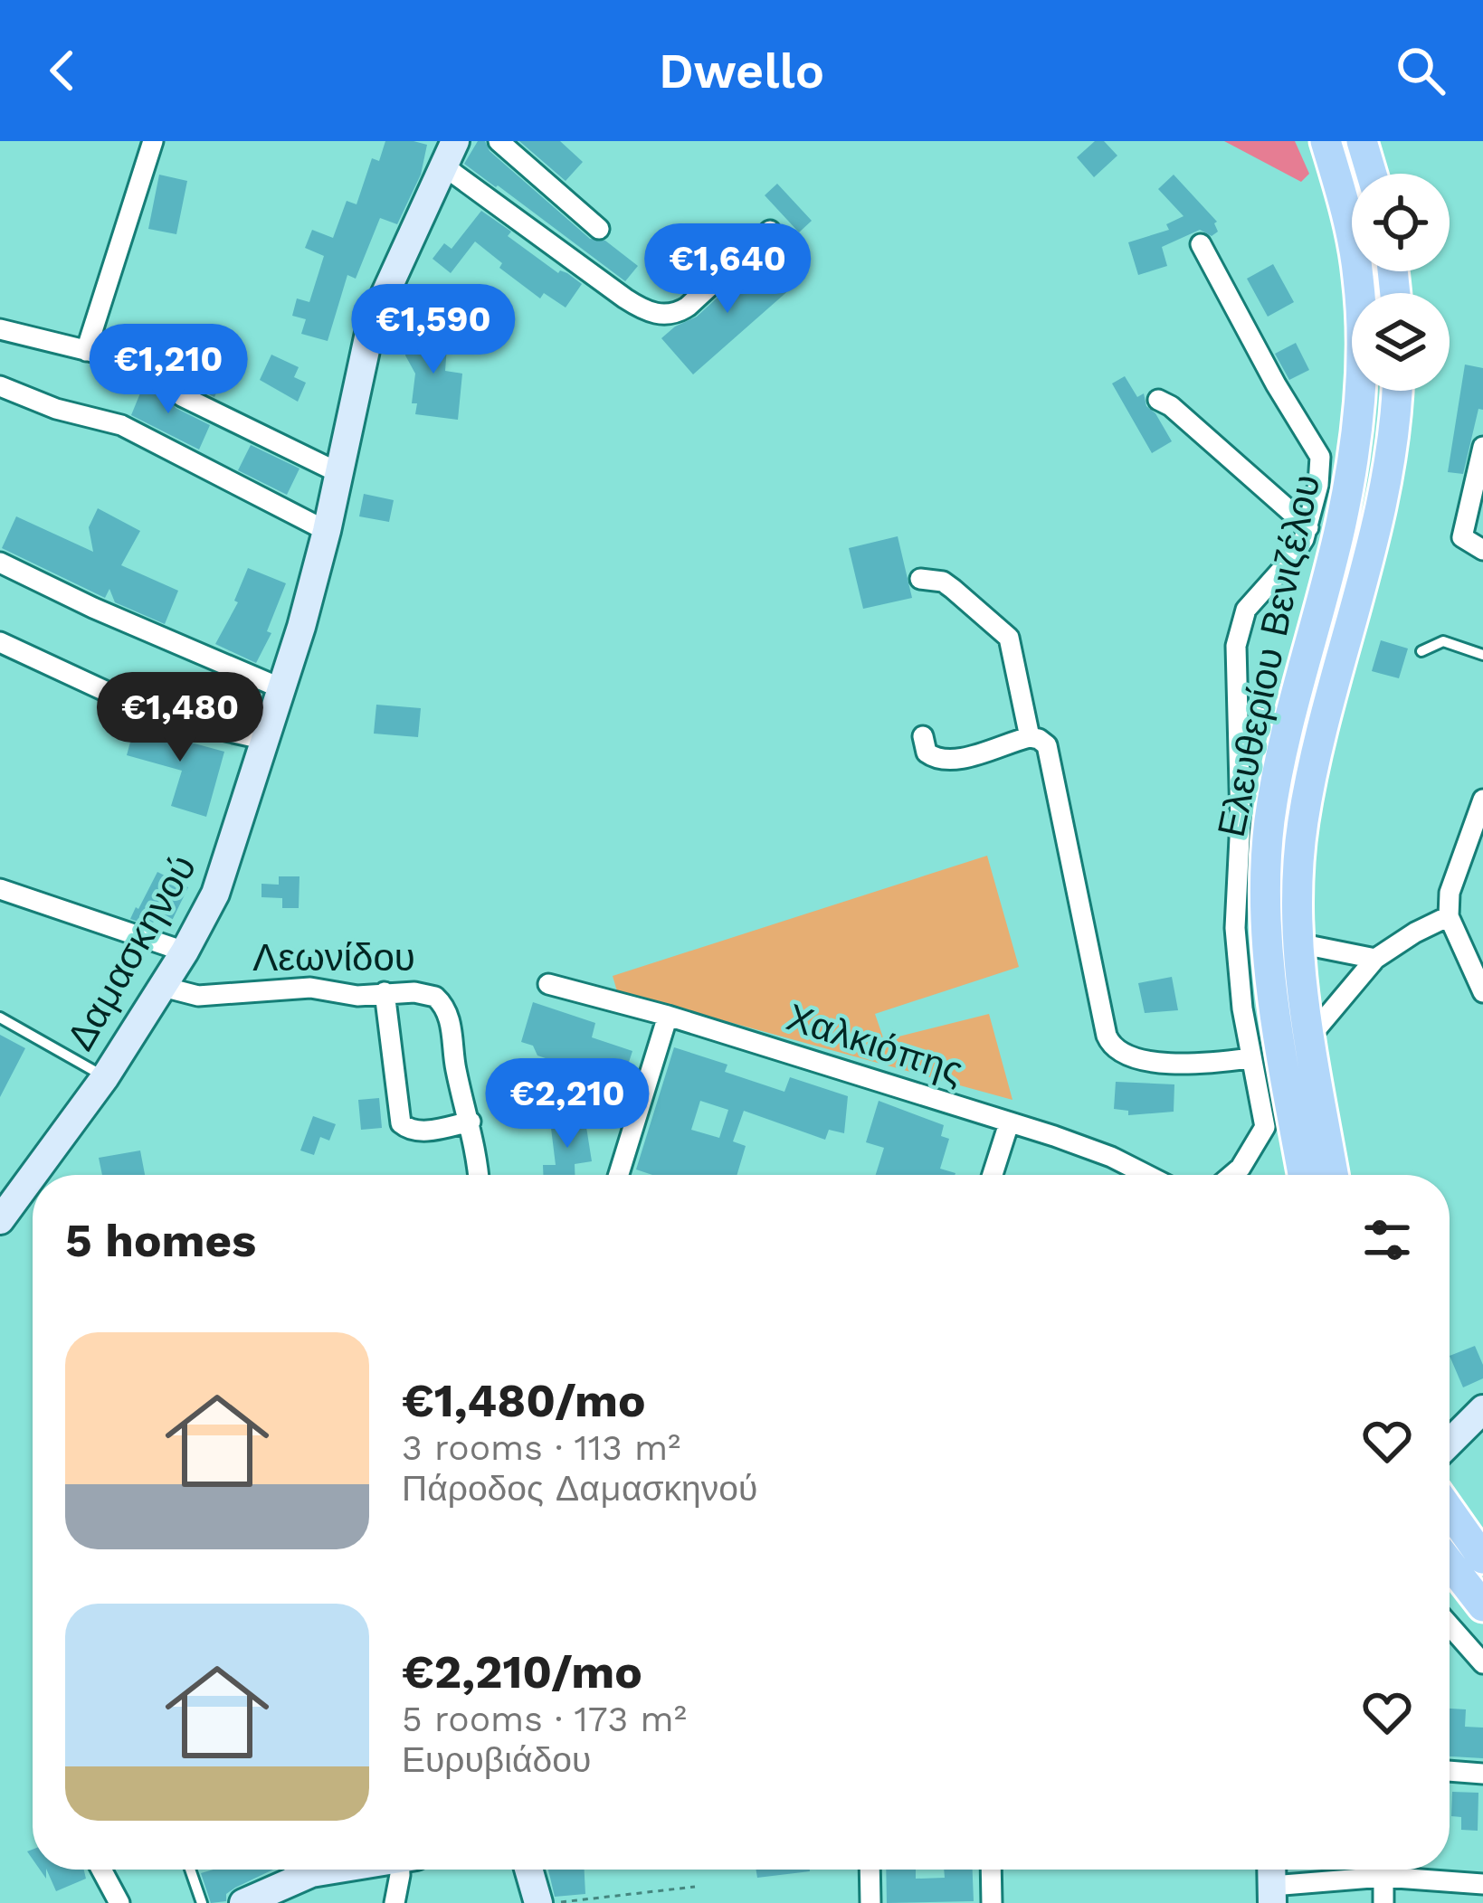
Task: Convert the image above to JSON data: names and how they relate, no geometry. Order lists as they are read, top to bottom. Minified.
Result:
{"streets":{"main road":["Ελευθερίου Βενιζέλου","Δαμασκηνού"],"street":["Λεωνίδου","Χαλκιόπης"]},"crossings":[["Δαμασκηνού","Λεωνίδου"]],"page":{"header":"Dwello","price":["€1,640","€1,590","€1,210","€1,480","€2,210"],"heading":"5 homes","list":[{"name":"€1,480/mo","note":"3 rooms · 113 m² · Πάροδος Δαμασκηνού"},{"name":"€2,210/mo","note":"5 rooms · 173 m² · Ευρυβιάδου"}]}}
